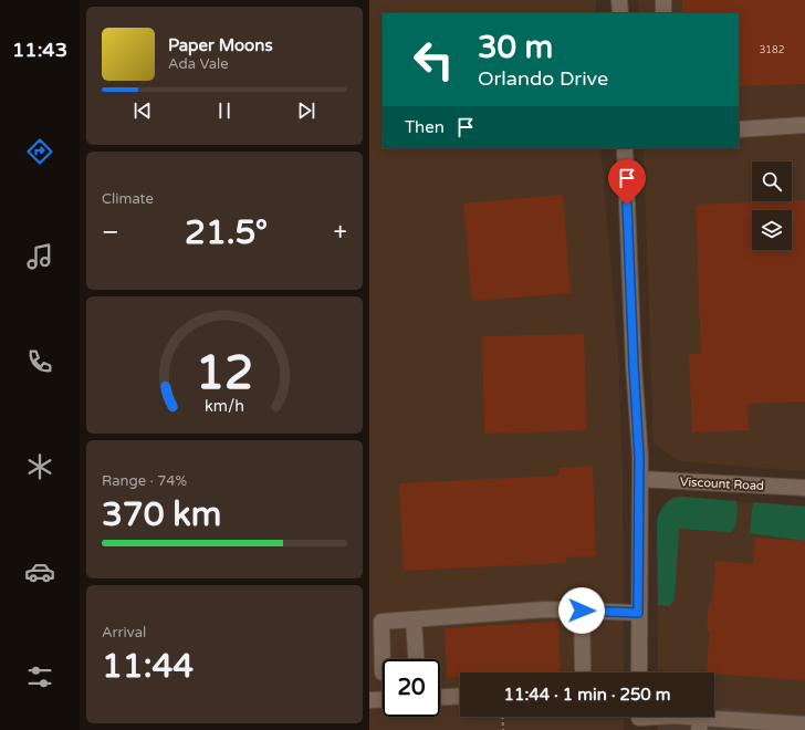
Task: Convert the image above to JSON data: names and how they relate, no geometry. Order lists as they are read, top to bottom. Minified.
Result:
{"streets":{"street":["Viscount Road"]},"house_numbers":["3182"],"page":{"tabs":"11:43","turn":["30 m","Orlando Drive"],"song":["Paper Moons","Ada Vale"],"then":"Then","tile":["Climate",["Range · 74%","370 km"],["Arrival","11:44"]],"heat":["−","21.5°","+"],"limit":"20","trip":"11:44 · 1 min · 250 m","gauge":["12","km/h"]}}
